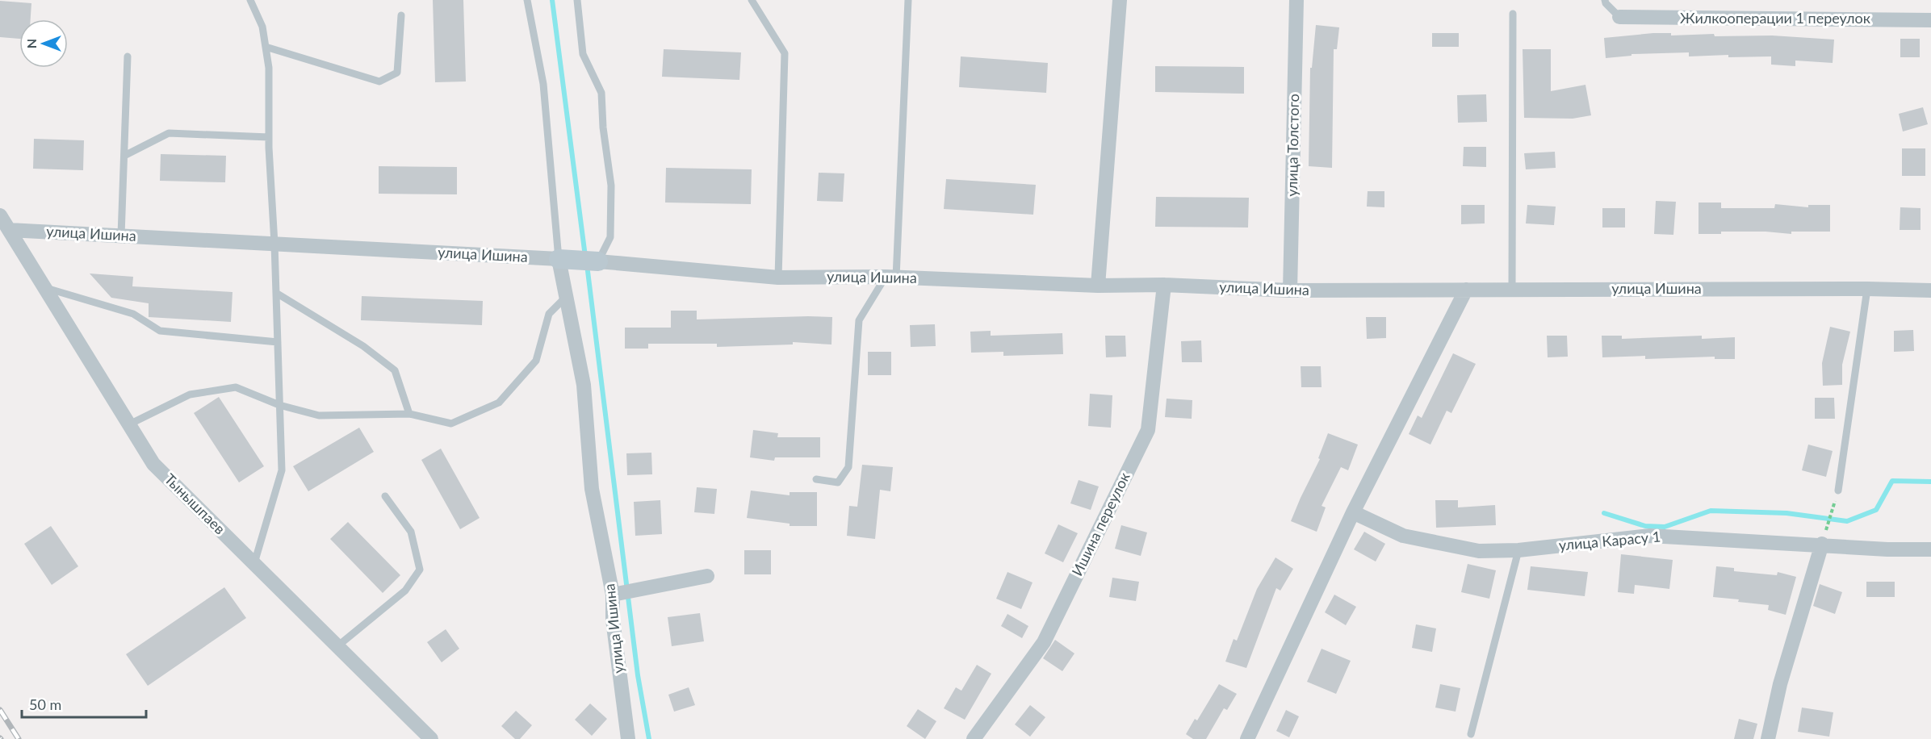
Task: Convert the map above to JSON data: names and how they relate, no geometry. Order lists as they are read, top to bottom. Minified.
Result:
{"streets":{"street":["Жилкооперации 1 переулок","улица Толстого","улица Ишина","Тынышпаев","Ишина переулок","улица Карасу 1"]},"crossings":[["улица Толстого","улица Ишина"],["улица Ишина","Тынышпаев"],["улица Ишина","Ишина переулок"]],"scale_bar":"50 m","north":"left"}
